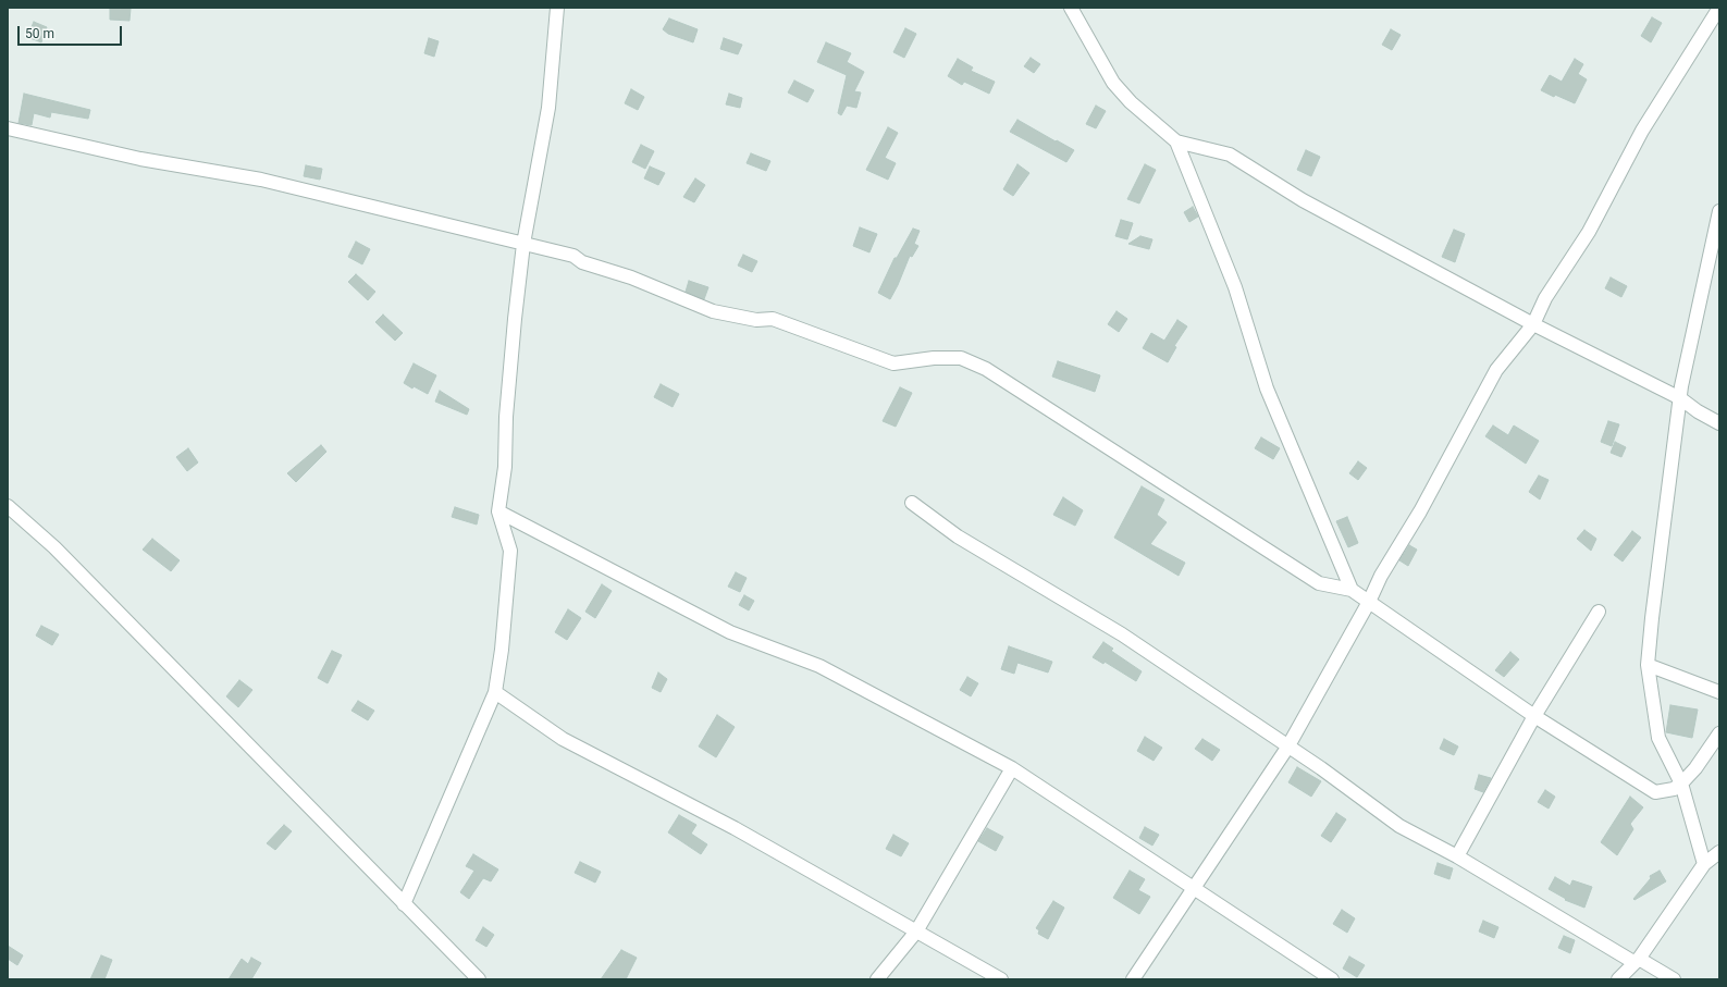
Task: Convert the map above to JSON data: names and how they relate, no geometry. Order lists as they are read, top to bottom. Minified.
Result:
{"scale_bar":"50 m"}
